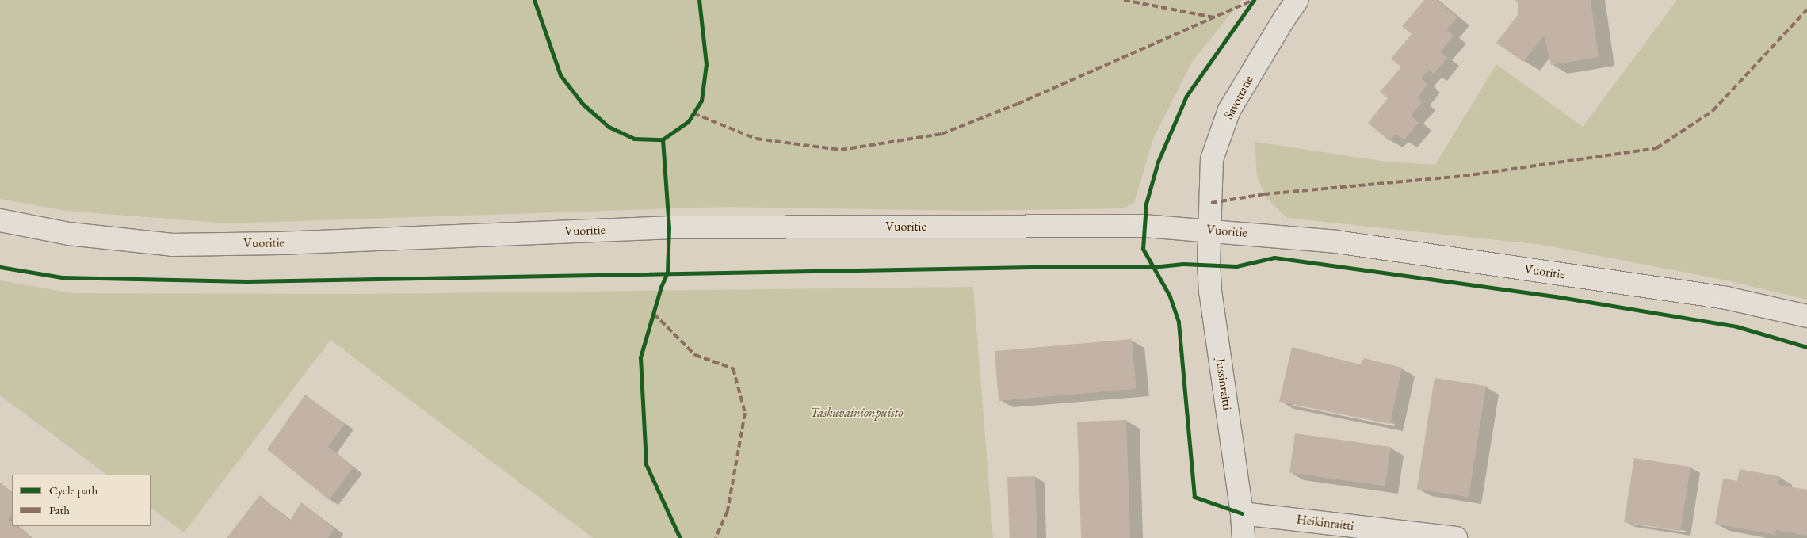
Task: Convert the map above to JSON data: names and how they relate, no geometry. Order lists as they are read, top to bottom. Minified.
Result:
{"streets":{"street":["Savottatie","Vuoritie","Jussinraitti","Heikinraitti"]},"crossings":[["Savottatie","Vuoritie"],["Savottatie","Jussinraitti"],["Vuoritie","Jussinraitti"],["Jussinraitti","Heikinraitti"]],"parks":["Taskuvainionpuisto"],"legend":["Cycle path","Path"]}
